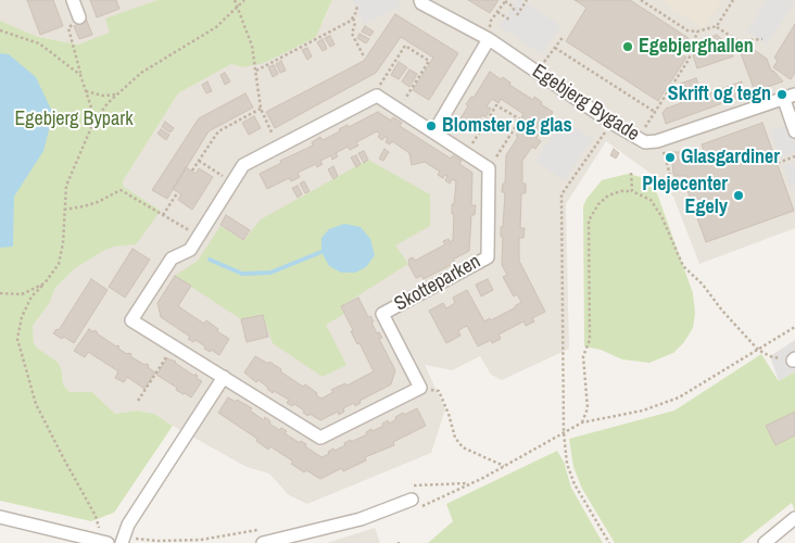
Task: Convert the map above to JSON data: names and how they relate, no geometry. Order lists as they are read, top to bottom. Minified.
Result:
{"streets":{"street":["Egebjerg Bygade","Skotteparken"]},"parks":["Egebjerg Bypark"],"places":["Egebjerghallen","Skrift og tegn","Blomster og glas","Glasgardiner","Plejecenter Egely"]}
